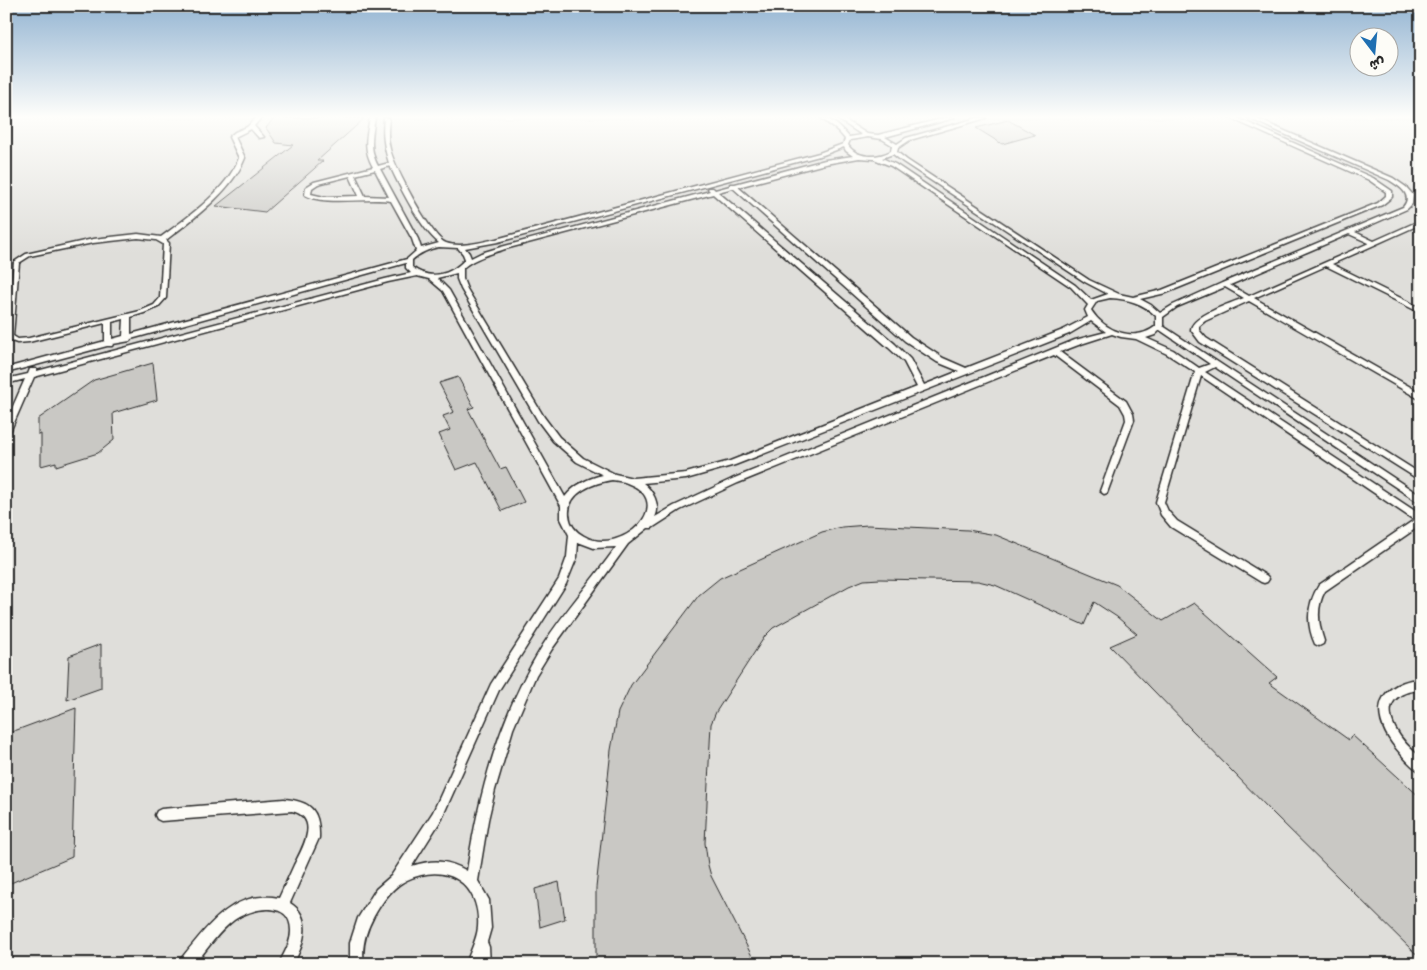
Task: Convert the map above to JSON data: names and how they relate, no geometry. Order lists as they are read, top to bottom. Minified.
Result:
{"north":"bottom"}
